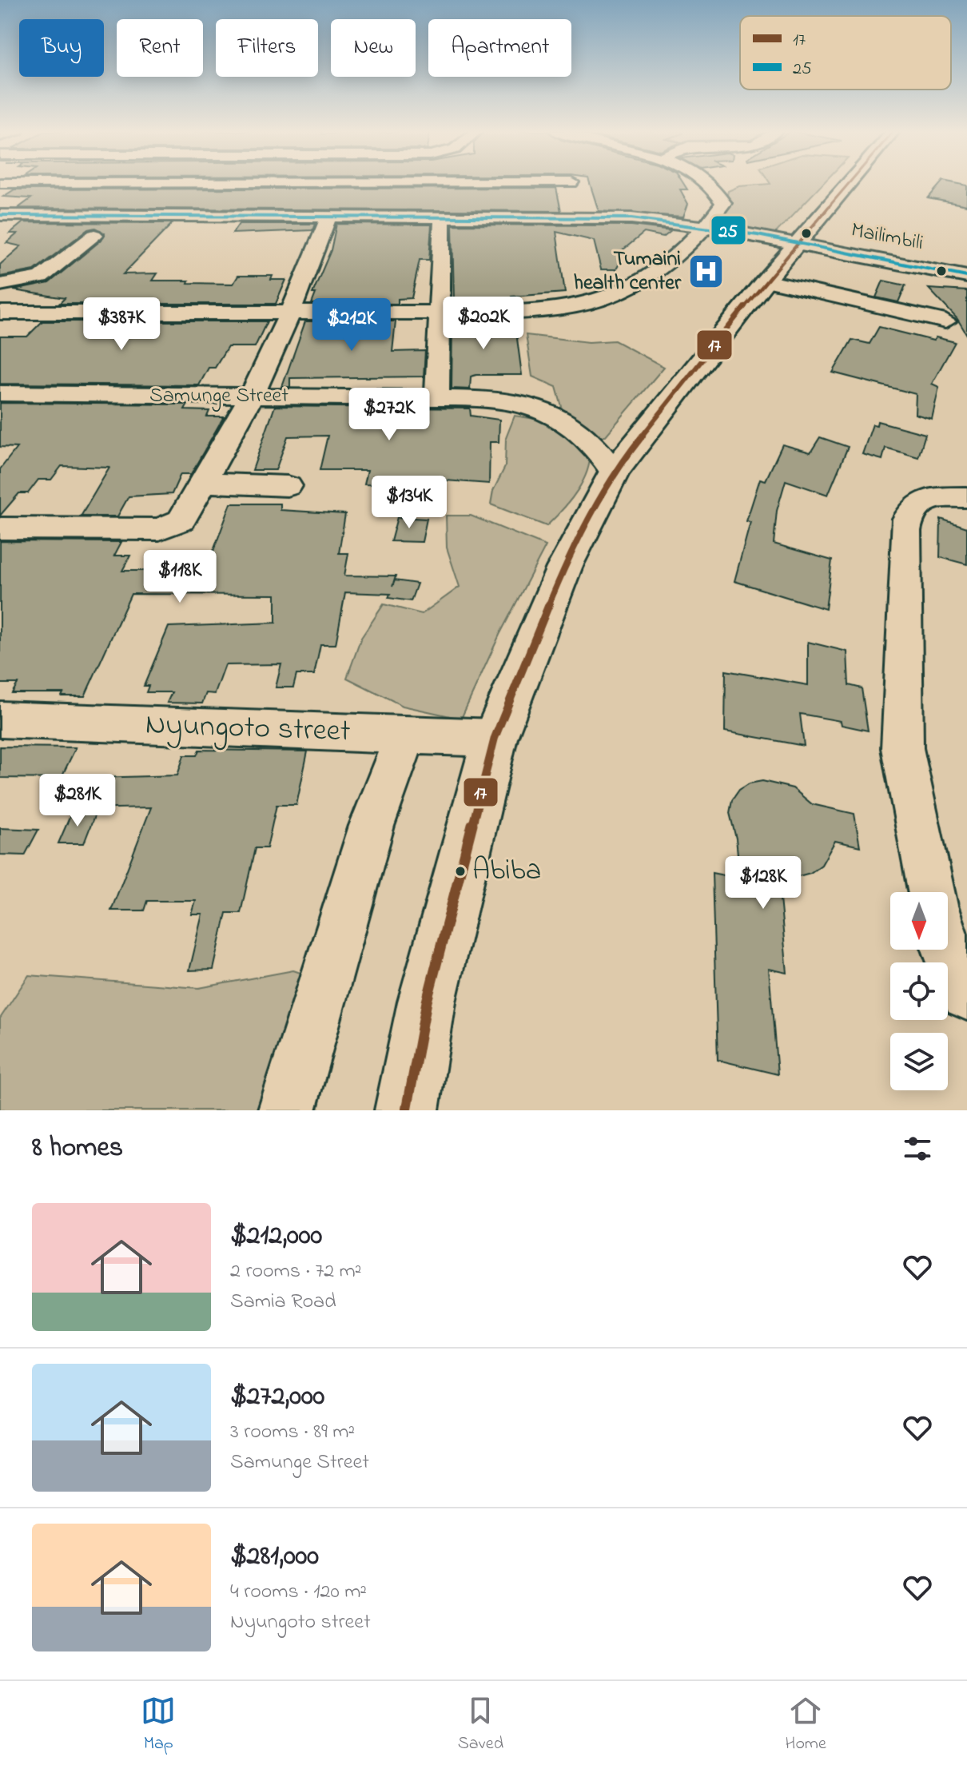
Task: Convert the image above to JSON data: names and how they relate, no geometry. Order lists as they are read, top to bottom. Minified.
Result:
{"streets":{"street":["Mailimbili","Samunge Street","Nyungoto street"]},"places":{"hospital":["Tumaini health center"],"other":["Abiba"]},"lines":["transit line 17","transit line 25"],"legend":["17","25"],"north":"bottom","page":{"chip":["Buy","Rent","Filters","New","Apartment"],"price":["$202K","$387K","$212K","$272K","$134K","$118K","$281K","$128K"],"heading":"8 homes","list":[{"name":"$212,000","note":"2 rooms · 72 m² · Samia Road"},{"name":"$272,000","note":"3 rooms · 89 m² · Samunge Street"},{"name":"$281,000","note":"4 rooms · 120 m² · Nyungoto street"}],"tabs":["Map","Saved","Home"]}}
